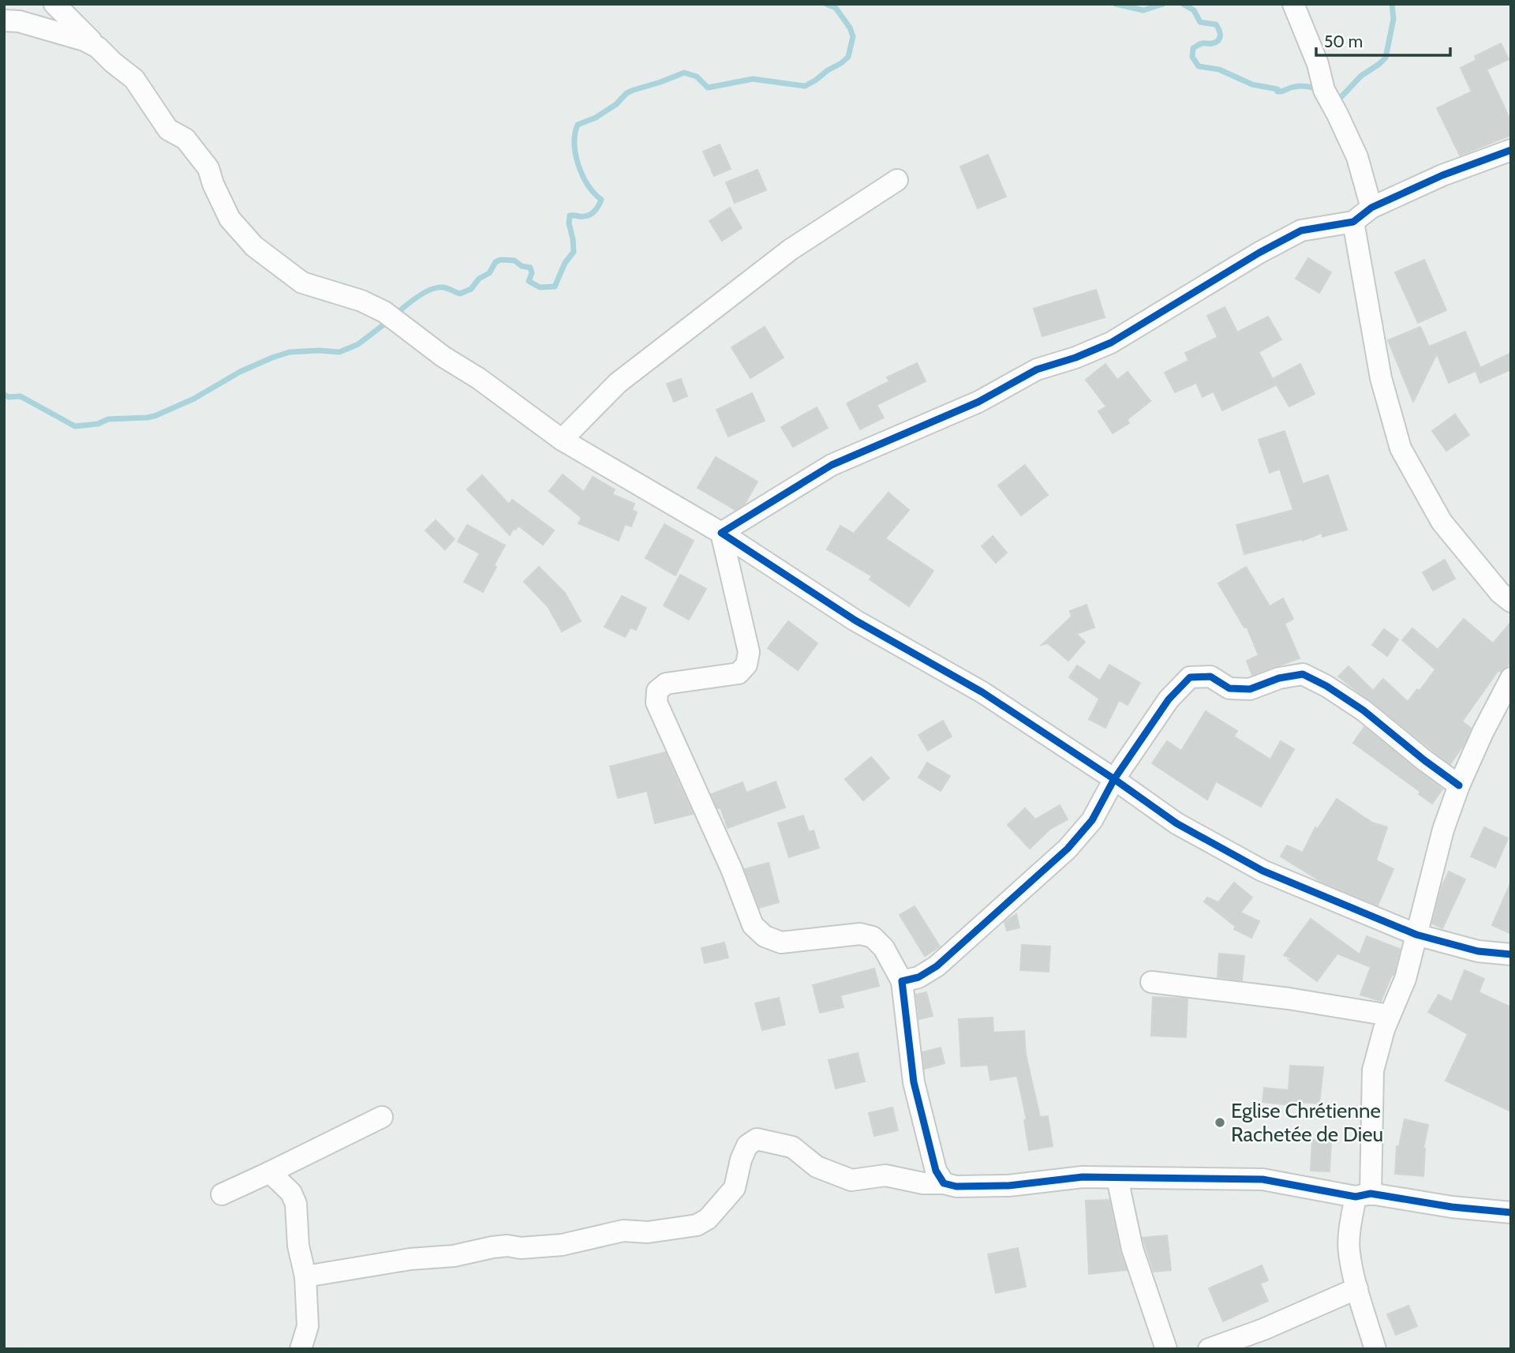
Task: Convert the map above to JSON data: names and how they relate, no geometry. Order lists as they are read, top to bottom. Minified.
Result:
{"places":["Eglise Chrétienne Rachetée de Dieu"],"scale_bar":"50 m"}
